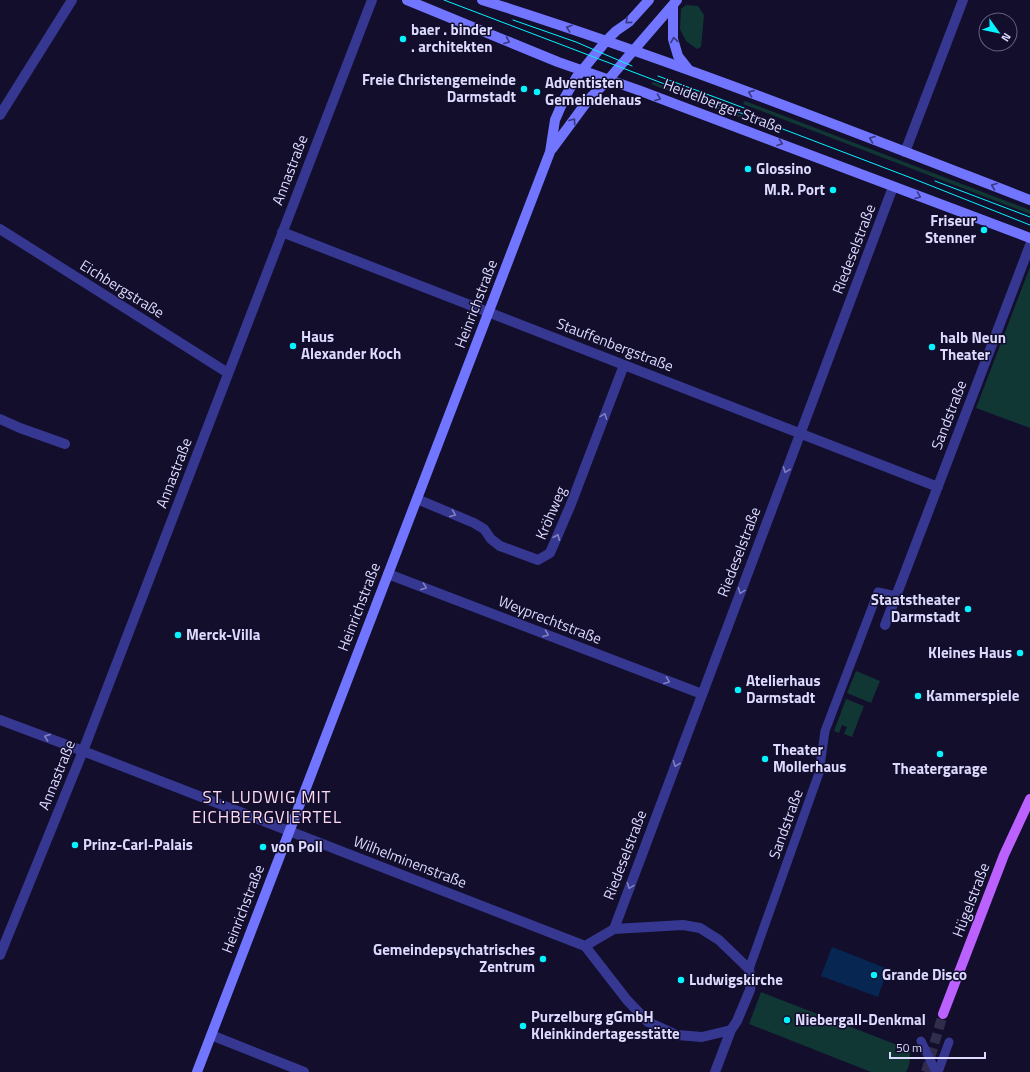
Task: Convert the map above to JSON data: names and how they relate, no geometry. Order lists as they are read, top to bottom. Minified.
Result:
{"streets":{"main road":["Heidelberger Straße","Heinrichstraße","Hügelstraße"],"street":["Annastraße","Riedeselstraße","Eichbergstraße","Stauffenbergstraße","Sandstraße","Kröhweg","Weyprechtstraße","Wilhelminenstraße"]},"crossings":[["Heidelberger Straße","Riedeselstraße"],["Heidelberger Straße","Heinrichstraße"],["Annastraße","Eichbergstraße"],["Annastraße","Stauffenbergstraße"],["Annastraße","Wilhelminenstraße"],["Riedeselstraße","Stauffenbergstraße"],["Riedeselstraße","Weyprechtstraße"],["Heinrichstraße","Stauffenbergstraße"],["Heinrichstraße","Kröhweg"],["Heinrichstraße","Weyprechtstraße"],["Heinrichstraße","Wilhelminenstraße"],["Stauffenbergstraße","Sandstraße"],["Stauffenbergstraße","Kröhweg"]],"one_way":["Riedeselstraße","Weyprechtstraße"],"districts":["ST. LUDWIG MIT EICHBERGVIERTEL"],"places":["baer . binder . architekten","Freie Christengemeinde Darmstadt","Adventisten Gemeindehaus","Glossino","M.R. Port","Friseur Stenner","Haus Alexander Koch","halb Neun Theater","Staatstheater Darmstadt","Merck-Villa","Kleines Haus","Atelierhaus Darmstadt","Kammerspiele","Theatergarage","Theater Mollerhaus","Prinz-Carl-Palais","von Poll","Gemeindepsychatrisches Zentrum","Grande Disco","Ludwigskirche","Niebergall-Denkmal","Purzelburg gGmbH Kleinkindertagesstätte"],"scale_bar":"50 m","north":"bottom right"}
